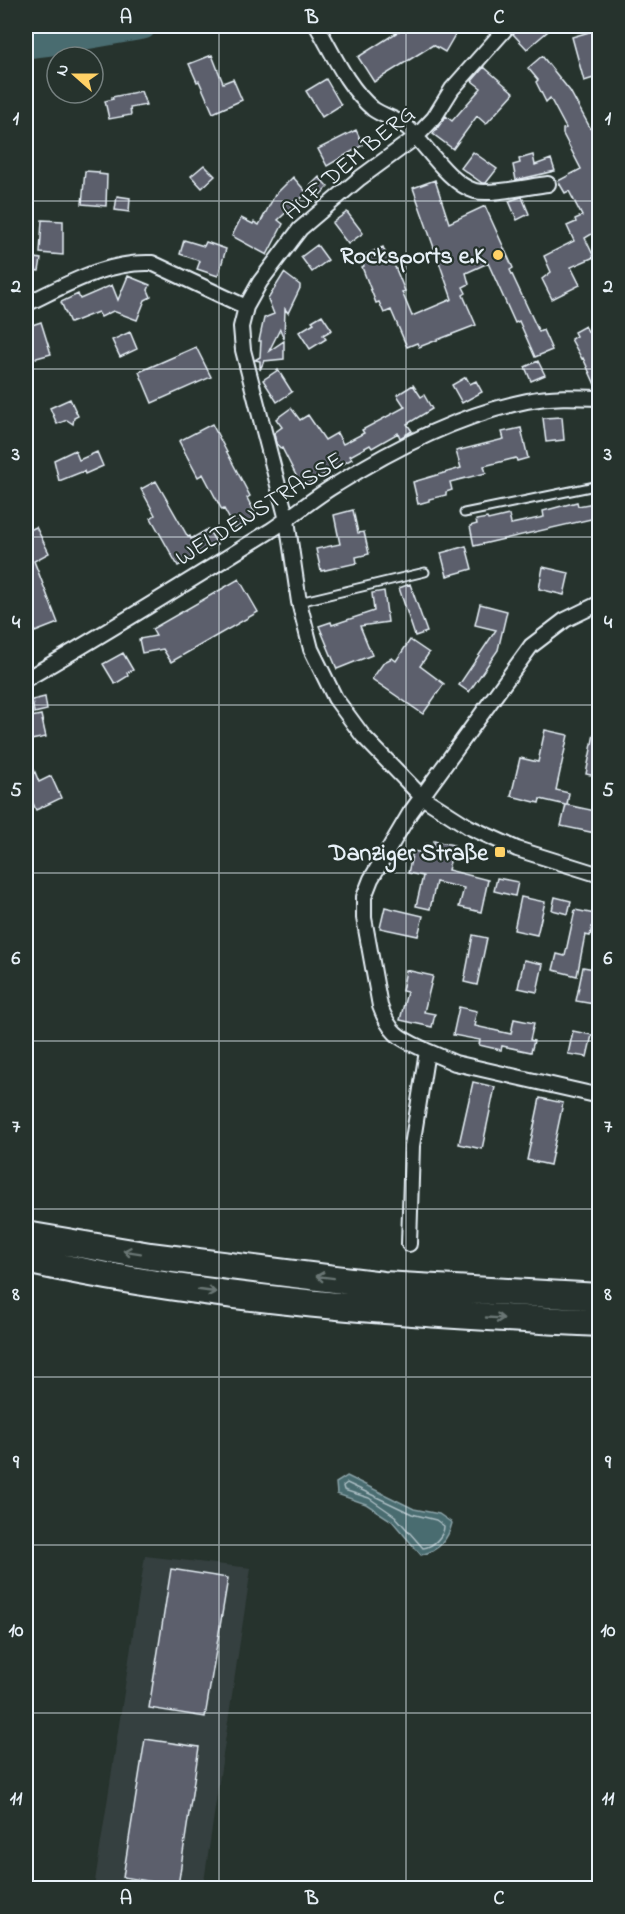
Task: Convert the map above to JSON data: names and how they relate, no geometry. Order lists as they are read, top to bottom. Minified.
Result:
{"streets":{"street":["AUF DEM BERG","WELDENSTRASSE"]},"crossings":[["AUF DEM BERG","WELDENSTRASSE"]],"places":{"other":["Rocksports e.K"],"transit":["Danziger Straße"]},"north":"left","grid":{"columns":["A","B","C"],"rows":["1","2","3","4","5","6","7","8","9","10","11"]}}
